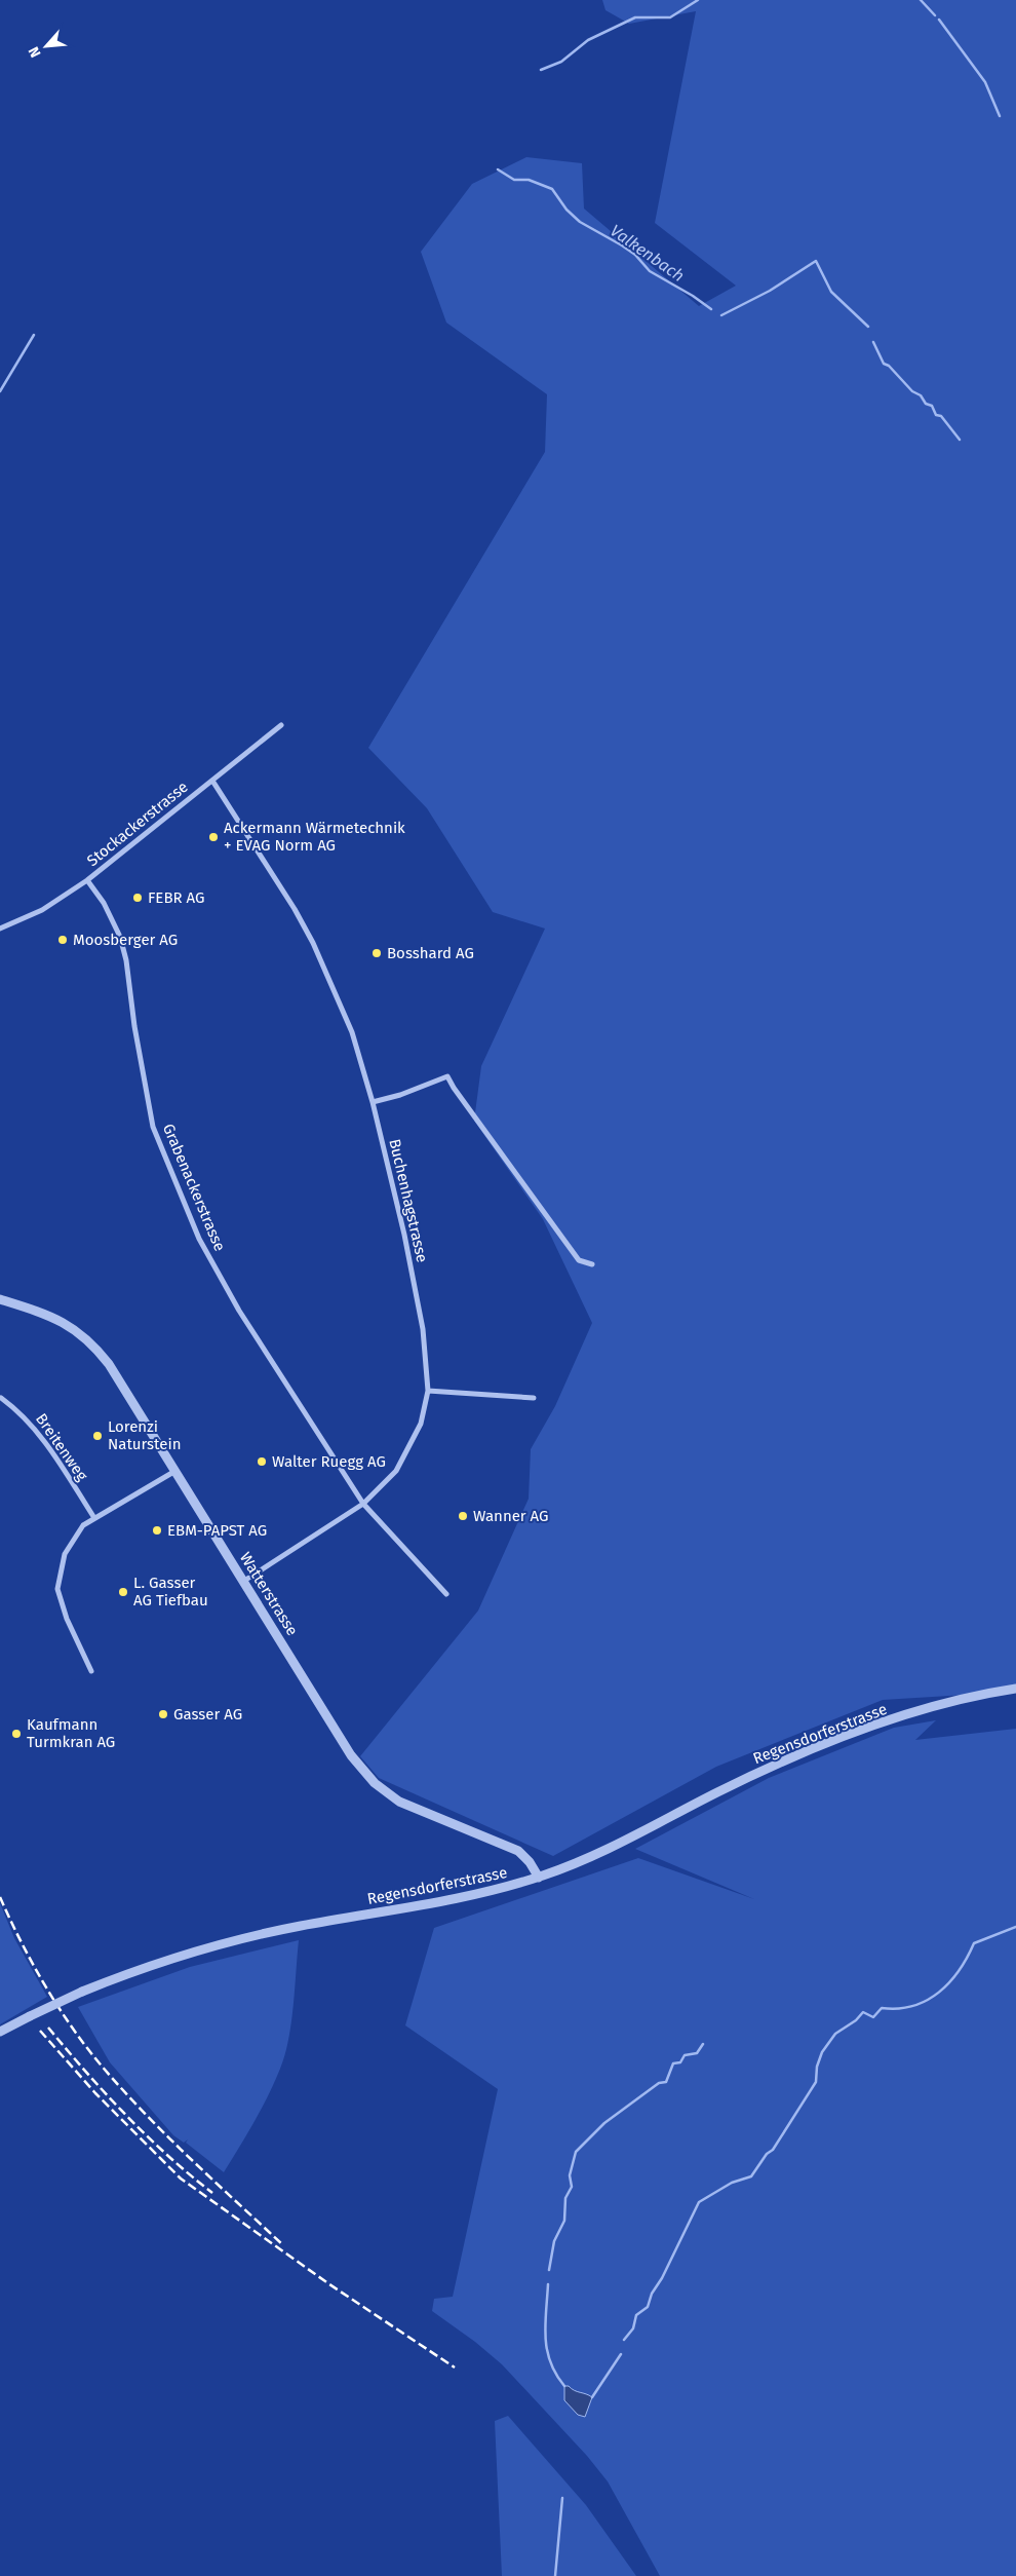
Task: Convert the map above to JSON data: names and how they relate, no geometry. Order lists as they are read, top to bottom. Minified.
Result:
{"streets":{"street":["Stockackerstrasse","Grabenackerstrasse","Buchenhagstrasse","Breitenweg","Watterstrasse","Regensdorferstrasse"]},"crossings":[["Stockackerstrasse","Grabenackerstrasse"],["Stockackerstrasse","Buchenhagstrasse"],["Grabenackerstrasse","Buchenhagstrasse"],["Buchenhagstrasse","Watterstrasse"],["Watterstrasse","Regensdorferstrasse"]],"water":["Valkenbach"],"places":["Ackermann Wärmetechnik + EVAG Norm AG","FEBR AG","Moosberger AG","Bosshard AG","Lorenzi Naturstein","Walter Ruegg AG","Wanner AG","EBM-PAPST AG","L. Gasser AG Tiefbau","Gasser AG","Kaufmann Turmkran AG"],"north":"bottom left"}
